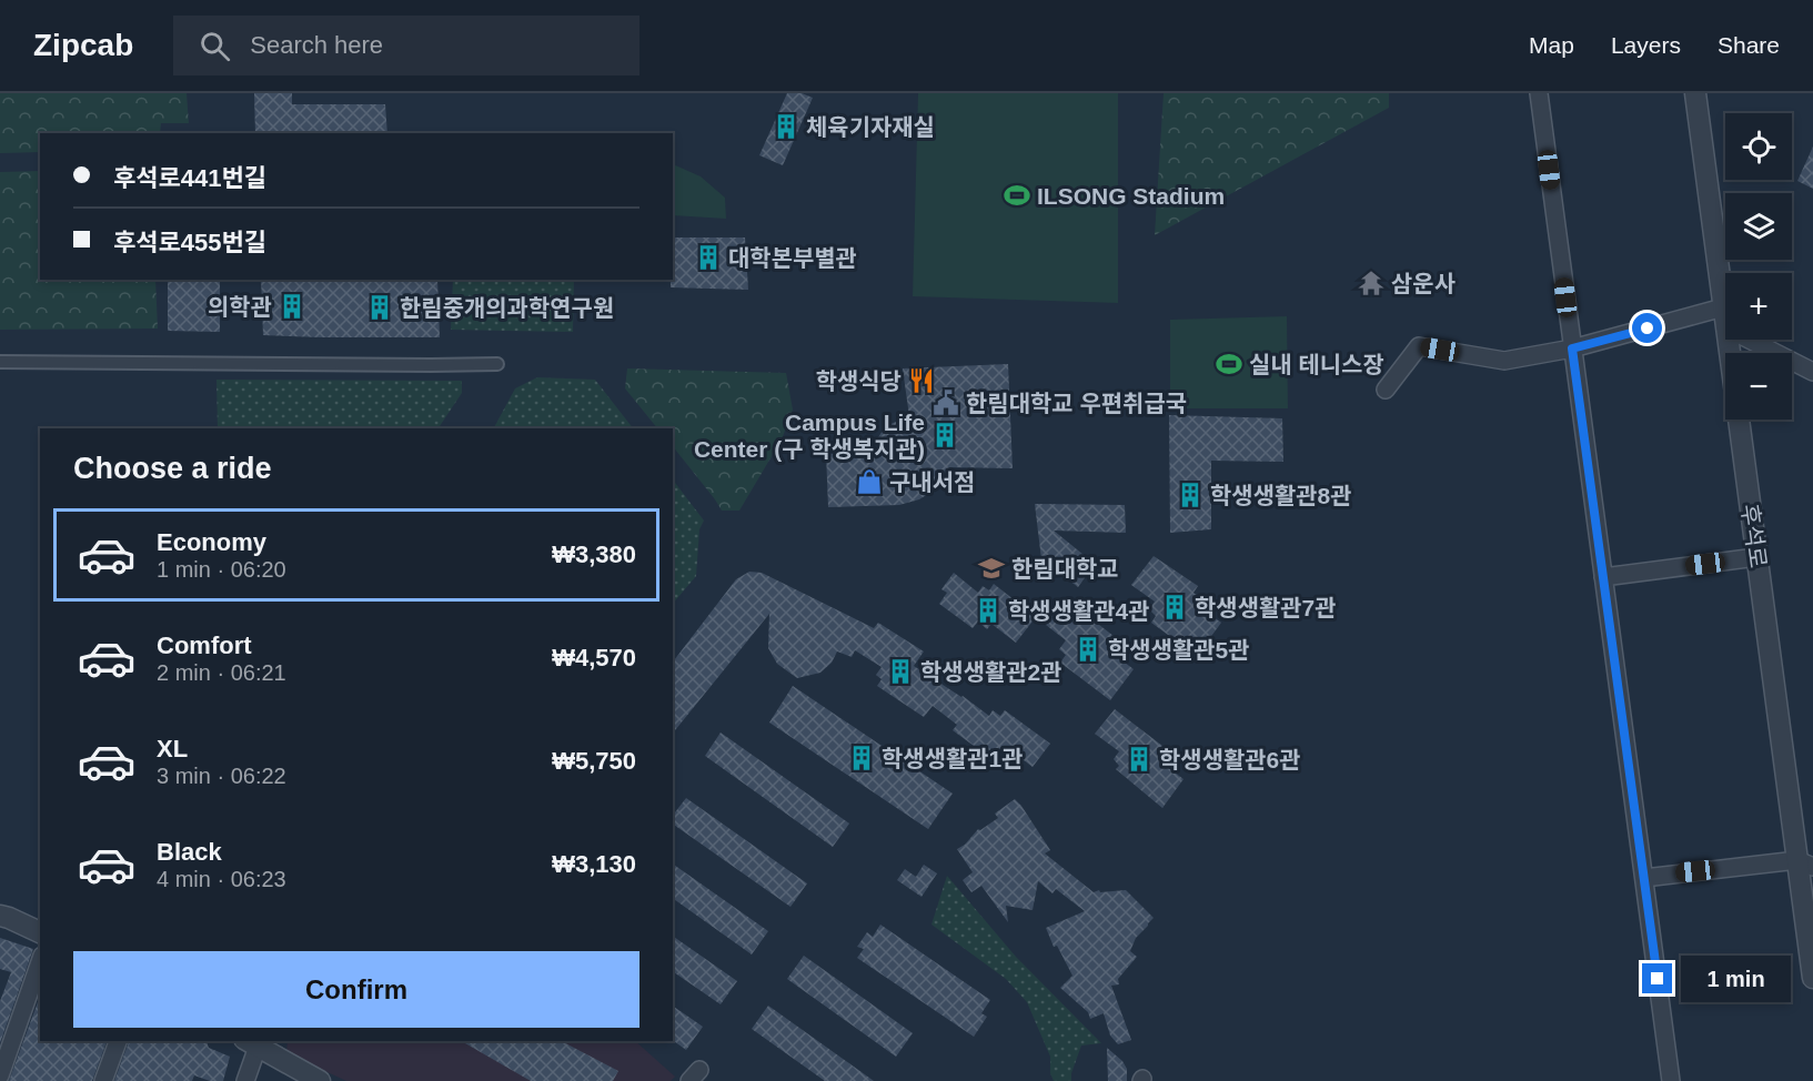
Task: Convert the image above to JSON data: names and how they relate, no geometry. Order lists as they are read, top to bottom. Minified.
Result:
{"streets":{"street":["후석로"]},"places":{"building":["체육기자재실","대학본부별관","의학관","한림중개의과학연구원","Campus Life Center (구 학생복지관)","학생생활관8관","학생생활관7관","학생생활관4관","학생생활관5관","학생생활관2관","학생생활관1관","학생생활관6관"],"sports":["ILSONG Stadium","실내 테니스장"],"temple":["삼운사"],"restaurant":["학생식당"],"public building":["한림대학교 우편취급국"],"shop":["구내서점"],"school or university":["한림대학교"]},"page":{"header":"Zipcab","search":"Search here","nav":["Map","Layers","Share"],"map_buttons":["+","−"],"banner":["후석로441번길","후석로455번길"],"heading":"Choose a ride","list":[{"name":"Economy","note":"1 min · 06:20","value":"₩3,380"},{"name":"Comfort","note":"2 min · 06:21","value":"₩4,570"},{"name":"XL","note":"3 min · 06:22","value":"₩5,750"},{"name":"Black","note":"4 min · 06:23","value":"₩3,130"}],"buttons":"Confirm","bubble":"1 min"}}
